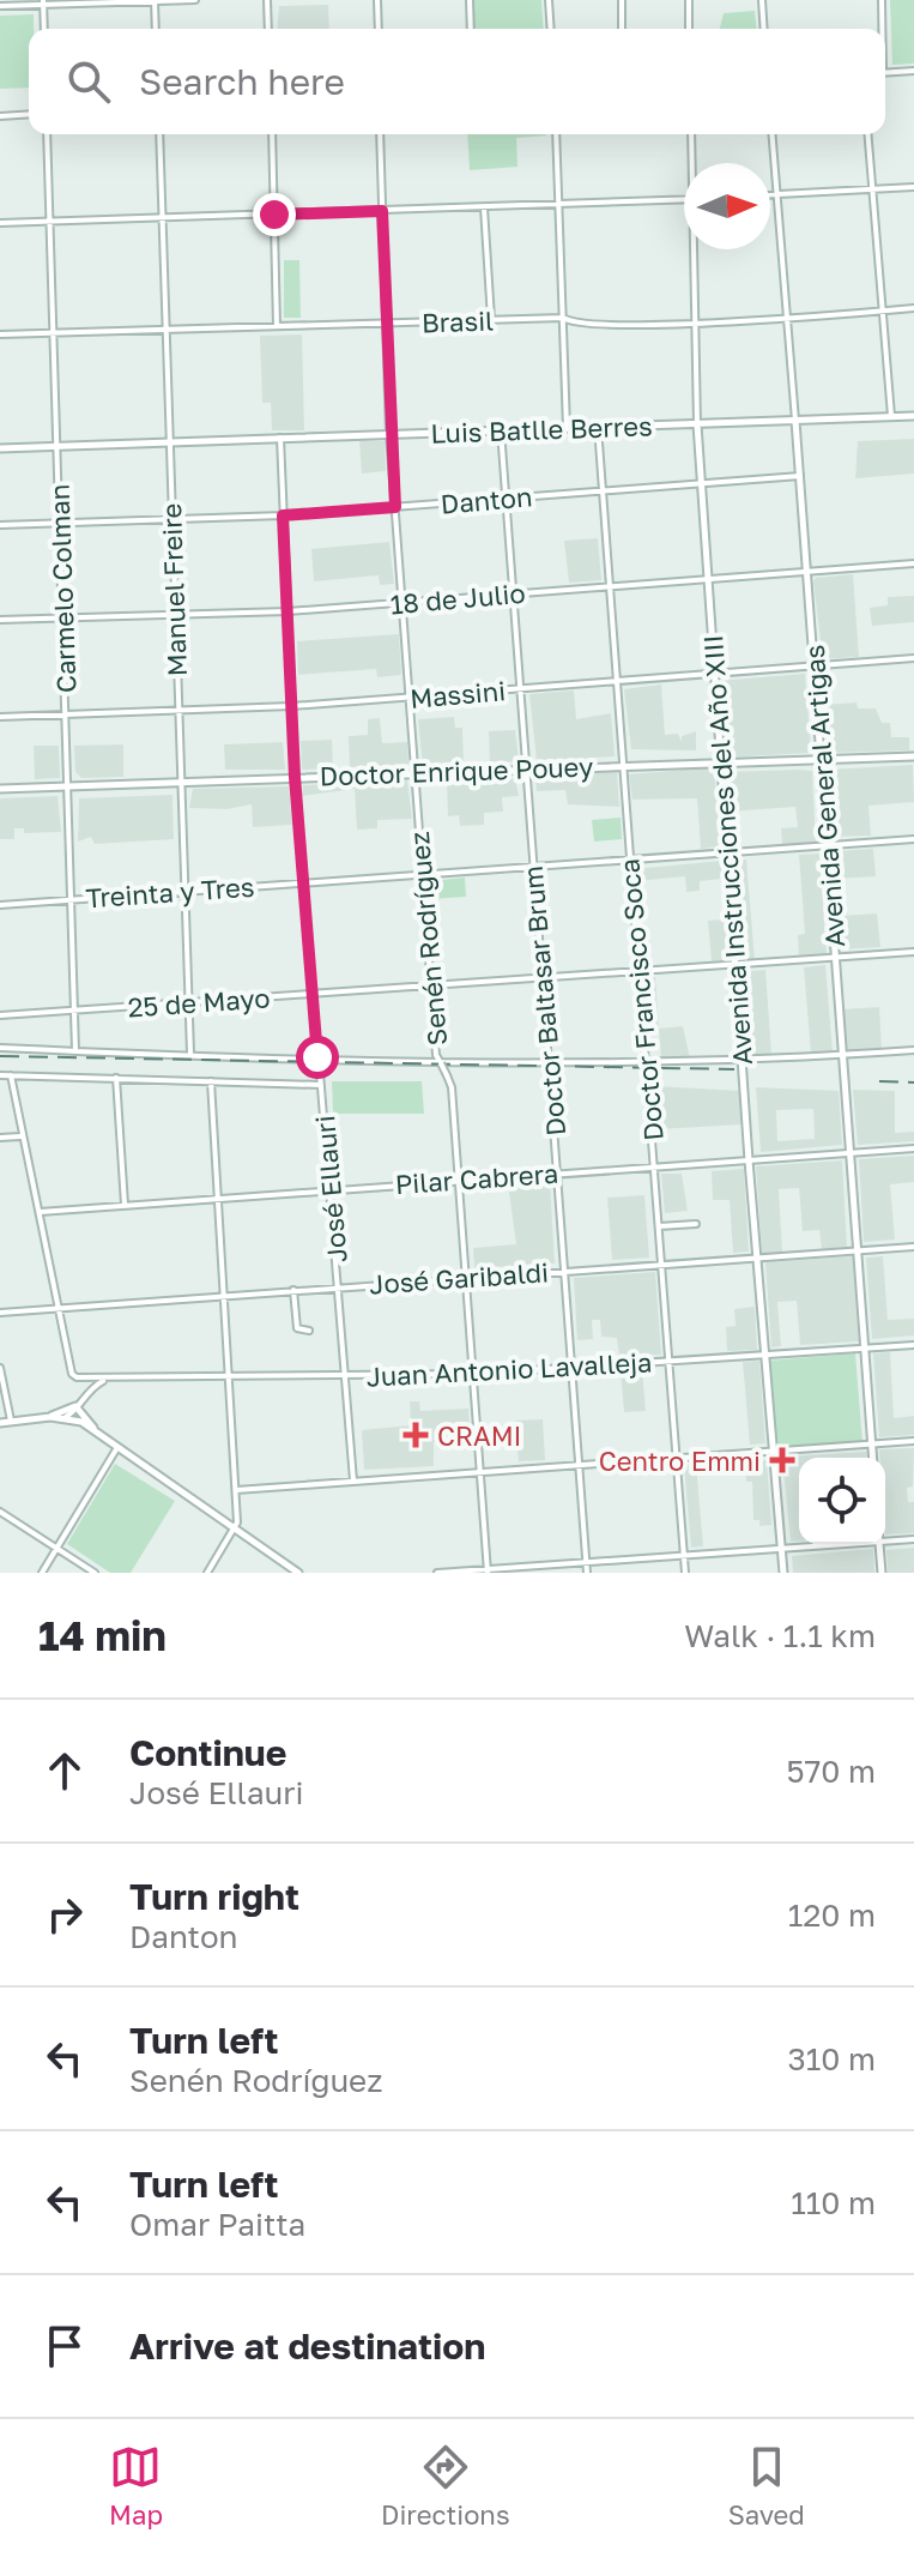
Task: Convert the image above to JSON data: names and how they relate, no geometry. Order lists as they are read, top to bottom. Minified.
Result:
{"streets":{"street":["Brasil","Luis Batlle Berres","Danton","Carmelo Colman","Manuel Freire","18 de Julio","Massini","Doctor Enrique Pouey","Avenida General Artigas","Avenida Instrucciones del Año XIII","Treinta y Tres","Senén Rodríguez","Doctor Francisco Soca","Doctor Baltasar Brum","25 de Mayo","Pilar Cabrera","José Ellauri","José Garibaldi","Juan Antonio Lavalleja"]},"crossings":[["Brasil","Carmelo Colman"],["Brasil","Manuel Freire"],["Brasil","Avenida General Artigas"],["Brasil","Avenida Instrucciones del Año XIII"],["Brasil","Senén Rodríguez"],["Luis Batlle Berres","Carmelo Colman"],["Luis Batlle Berres","Manuel Freire"],["Luis Batlle Berres","Avenida General Artigas"],["Luis Batlle Berres","Avenida Instrucciones del Año XIII"],["Luis Batlle Berres","Senén Rodríguez"],["Luis Batlle Berres","Doctor Francisco Soca"],["Luis Batlle Berres","Doctor Baltasar Brum"],["Luis Batlle Berres","José Ellauri"],["Danton","Carmelo Colman"],["Danton","Manuel Freire"],["Danton","Avenida General Artigas"],["Danton","Avenida Instrucciones del Año XIII"],["Danton","Senén Rodríguez"],["Danton","Doctor Francisco Soca"],["Danton","Doctor Baltasar Brum"],["Danton","José Ellauri"],["Carmelo Colman","18 de Julio"],["Carmelo Colman","Massini"],["Carmelo Colman","Doctor Enrique Pouey"],["Carmelo Colman","Treinta y Tres"],["Carmelo Colman","25 de Mayo"],["Manuel Freire","18 de Julio"],["Manuel Freire","Massini"],["Manuel Freire","Doctor Enrique Pouey"],["Manuel Freire","Treinta y Tres"],["Manuel Freire","25 de Mayo"],["18 de Julio","Avenida General Artigas"],["18 de Julio","Avenida Instrucciones del Año XIII"],["18 de Julio","Senén Rodríguez"],["18 de Julio","Doctor Francisco Soca"],["18 de Julio","Doctor Baltasar Brum"],["18 de Julio","José Ellauri"],["Massini","Avenida General Artigas"],["Massini","Avenida Instrucciones del Año XIII"],["Massini","Senén Rodríguez"],["Massini","Doctor Francisco Soca"],["Massini","Doctor Baltasar Brum"],["Massini","José Ellauri"],["Doctor Enrique Pouey","Avenida General Artigas"],["Doctor Enrique Pouey","Avenida Instrucciones del Año XIII"],["Doctor Enrique Pouey","Senén Rodríguez"],["Doctor Enrique Pouey","Doctor Francisco Soca"],["Doctor Enrique Pouey","Doctor Baltasar Brum"],["Doctor Enrique Pouey","José Ellauri"],["Avenida General Artigas","Treinta y Tres"],["Avenida General Artigas","25 de Mayo"],["Avenida General Artigas","Pilar Cabrera"],["Avenida General Artigas","José Garibaldi"],["Avenida General Artigas","Juan Antonio Lavalleja"],["Avenida Instrucciones del Año XIII","Treinta y Tres"],["Avenida Instrucciones del Año XIII","25 de Mayo"],["Avenida Instrucciones del Año XIII","Pilar Cabrera"],["Avenida Instrucciones del Año XIII","José Garibaldi"],["Avenida Instrucciones del Año XIII","Juan Antonio Lavalleja"],["Treinta y Tres","Senén Rodríguez"],["Treinta y Tres","Doctor Francisco Soca"],["Treinta y Tres","Doctor Baltasar Brum"],["Treinta y Tres","José Ellauri"],["Senén Rodríguez","25 de Mayo"],["Doctor Francisco Soca","25 de Mayo"],["Doctor Francisco Soca","Pilar Cabrera"],["Doctor Francisco Soca","José Garibaldi"],["Doctor Francisco Soca","Juan Antonio Lavalleja"],["Doctor Baltasar Brum","25 de Mayo"],["Doctor Baltasar Brum","Pilar Cabrera"],["Doctor Baltasar Brum","José Garibaldi"],["Doctor Baltasar Brum","Juan Antonio Lavalleja"],["25 de Mayo","José Ellauri"],["Pilar Cabrera","José Ellauri"],["José Ellauri","José Garibaldi"],["José Ellauri","Juan Antonio Lavalleja"],["José Garibaldi","Juan Antonio Lavalleja"]],"places":{"health":["CRAMI","Centro Emmi"]},"north":"right","page":{"search":"Search here","heading":["14 min","Walk · 1.1 km"],"list":[["Continue","José Ellauri","570 m"],["Turn right","Danton","120 m"],["Turn left","Senén Rodríguez","310 m"],["Turn left","Omar Paitta","110 m"],"Arrive at destination"],"nav":["Map","Directions","Saved"]}}
